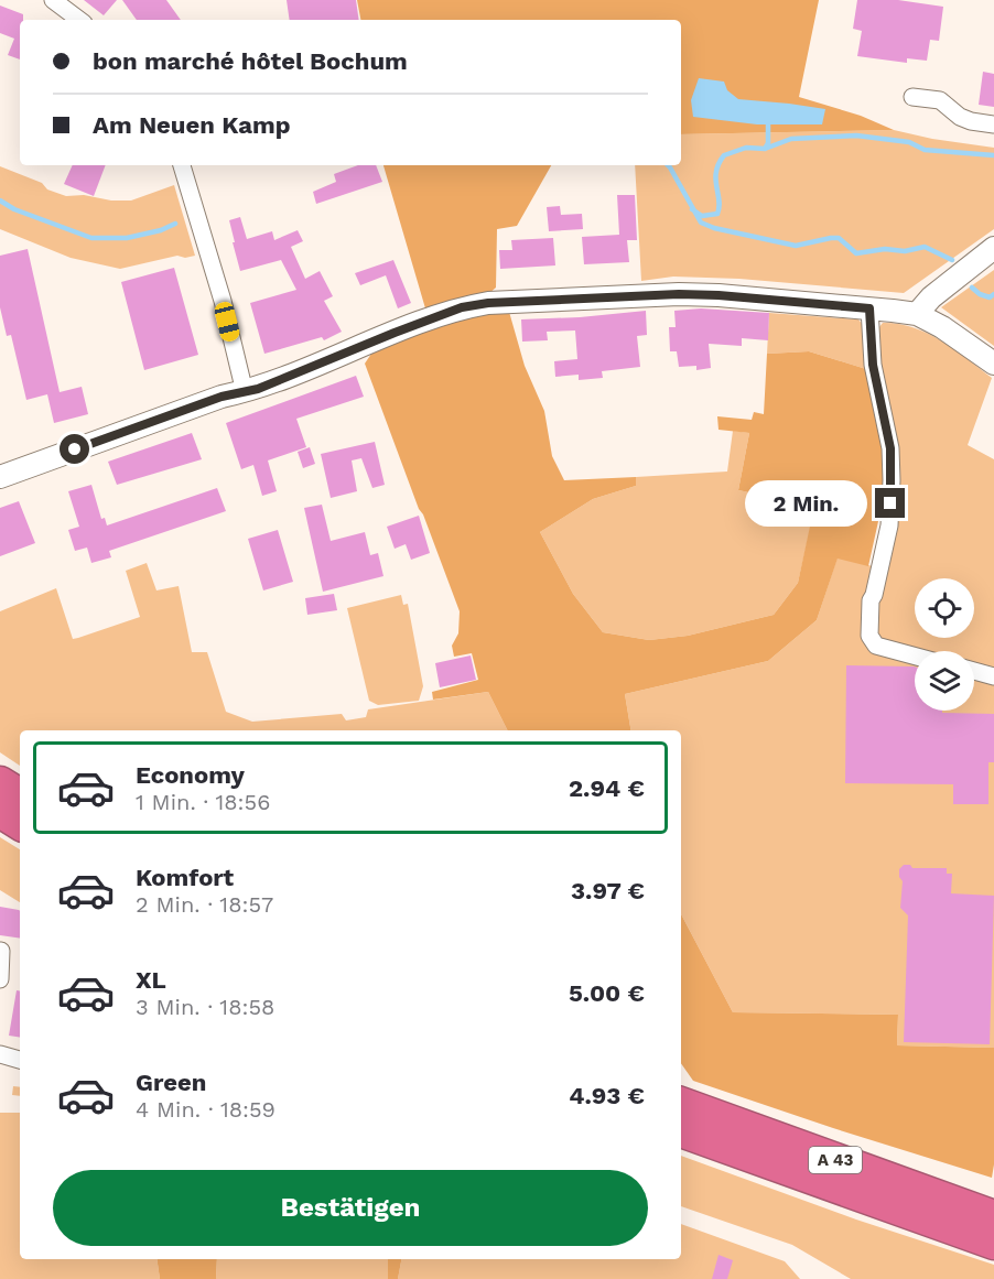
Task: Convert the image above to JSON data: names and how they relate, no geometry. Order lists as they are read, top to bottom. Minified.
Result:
{"streets":{"highway":["A 43"]},"page":{"banner":["bon marché hôtel Bochum","Am Neuen Kamp"],"bubble":"2 Min.","list":[{"name":"Economy","note":"1 Min. · 18:56","value":"2.94 €"},{"name":"Komfort","note":"2 Min. · 18:57","value":"3.97 €"},{"name":"XL","note":"3 Min. · 18:58","value":"5.00 €"},{"name":"Green","note":"4 Min. · 18:59","value":"4.93 €"}],"buttons":"Bestätigen"}}
